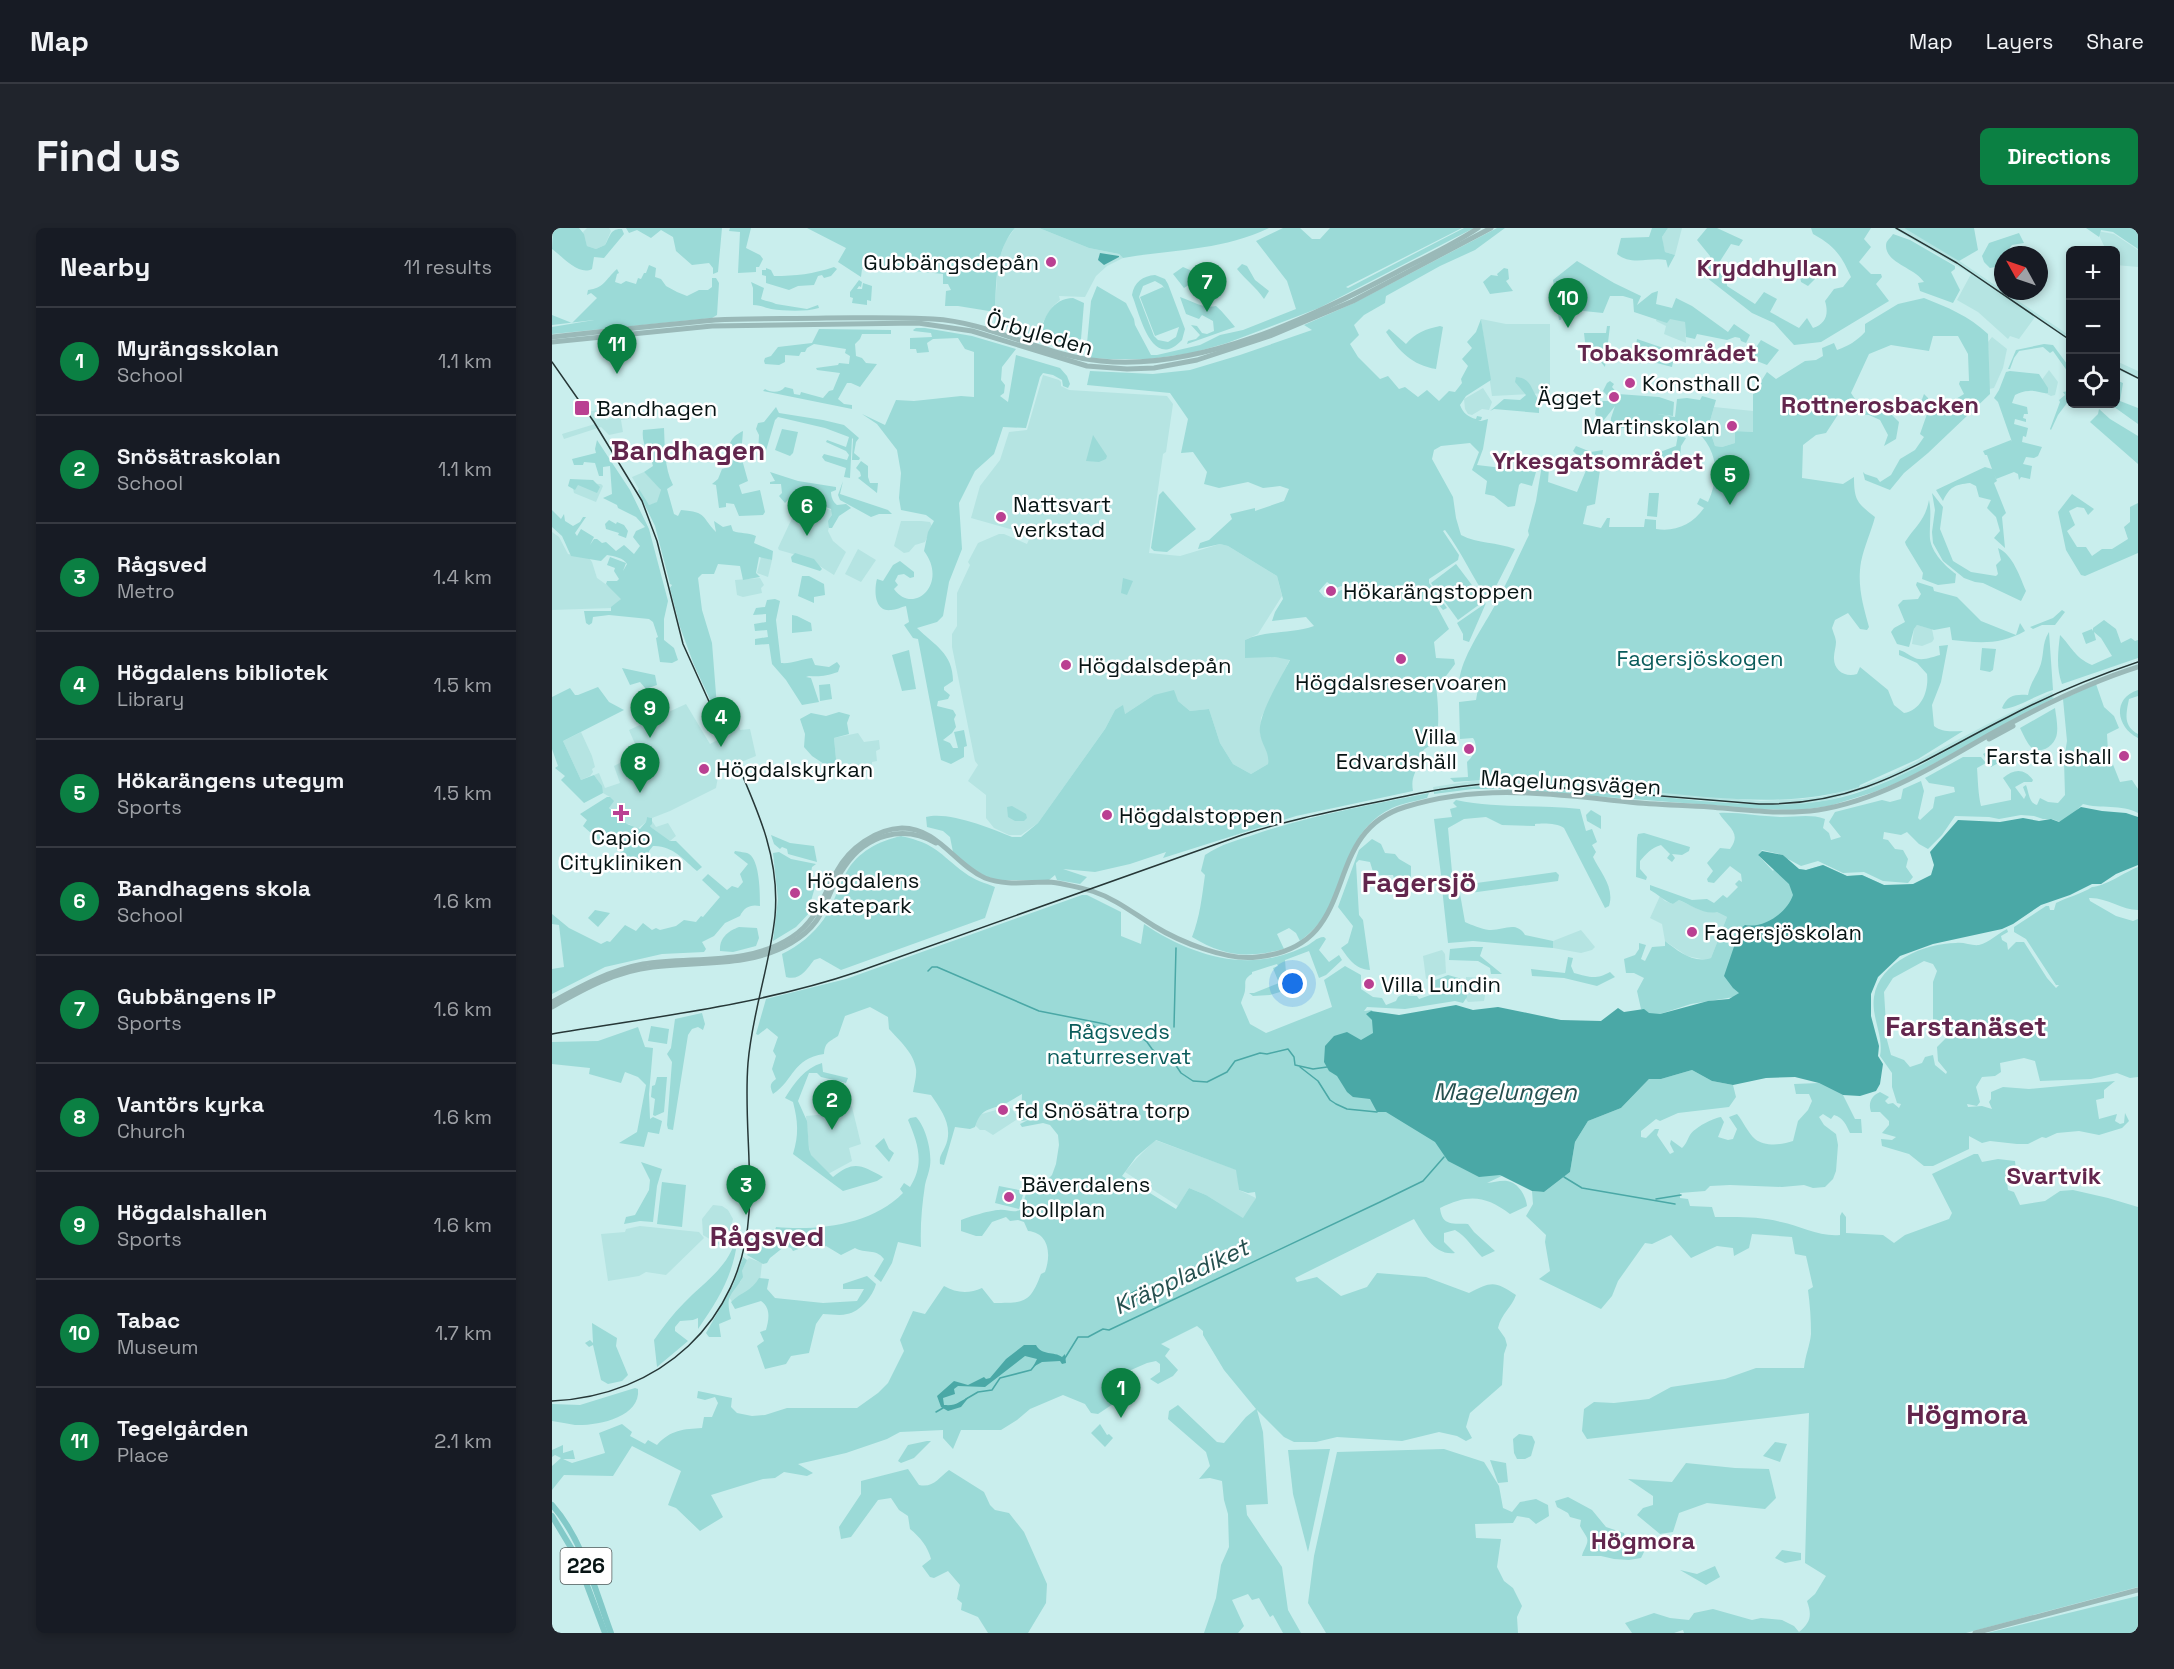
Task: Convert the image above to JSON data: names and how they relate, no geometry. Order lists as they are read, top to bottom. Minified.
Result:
{"streets":{"main road":["Örbyleden","Magelungsvägen","226"]},"districts":["Kryddhyllan","Tobaksområdet","Rottnerosbacken","Bandhagen","Yrkesgatsområdet","Fagersjö","Farstanäset","Svartvik","Rågsved","Högmora","Högmora"],"water":["Magelungen","Kräppladiket"],"parks":["Fagersjöskogen","Rågsveds naturreservat"],"places":{"other":["Gubbängsdepån","Konsthall C","Ägget","Martinskolan","Nattsvart verkstad","Hökarängstoppen","Högdalsreservoaren","Högdalsdepån","Villa Edvardshäll","Farsta ishall","Högdalskyrkan","Högdalstoppen","Högdalens skatepark","Fagersjöskolan","Villa Lundin","fd Snösätra torp","Bäverdalens bollplan"],"transit":["Bandhagen"],"health":["Capio Citykliniken"]},"north":"top left","page":{"header":"Map","nav":["Map","Layers","Share"],"buttons":"Directions","title":"Find us","heading":["Nearby","11 results"],"map_buttons":["+","−"],"pins":["7","10","11","5","6","9","4","8","2","3","1"],"list":[{"mark":"1","name":"Myrängsskolan","note":"School","value":"1.1 km"},{"mark":"2","name":"Snösätraskolan","note":"School","value":"1.1 km"},{"mark":"3","name":"Rågsved","note":"Metro","value":"1.4 km"},{"mark":"4","name":"Högdalens bibliotek","note":"Library","value":"1.5 km"},{"mark":"5","name":"Hökarängens utegym","note":"Sports","value":"1.5 km"},{"mark":"6","name":"Bandhagens skola","note":"School","value":"1.6 km"},{"mark":"7","name":"Gubbängens IP","note":"Sports","value":"1.6 km"},{"mark":"8","name":"Vantörs kyrka","note":"Church","value":"1.6 km"},{"mark":"9","name":"Högdalshallen","note":"Sports","value":"1.6 km"},{"mark":"10","name":"Tabac","note":"Museum","value":"1.7 km"},{"mark":"11","name":"Tegelgården","note":"Place","value":"2.1 km"}]}}
